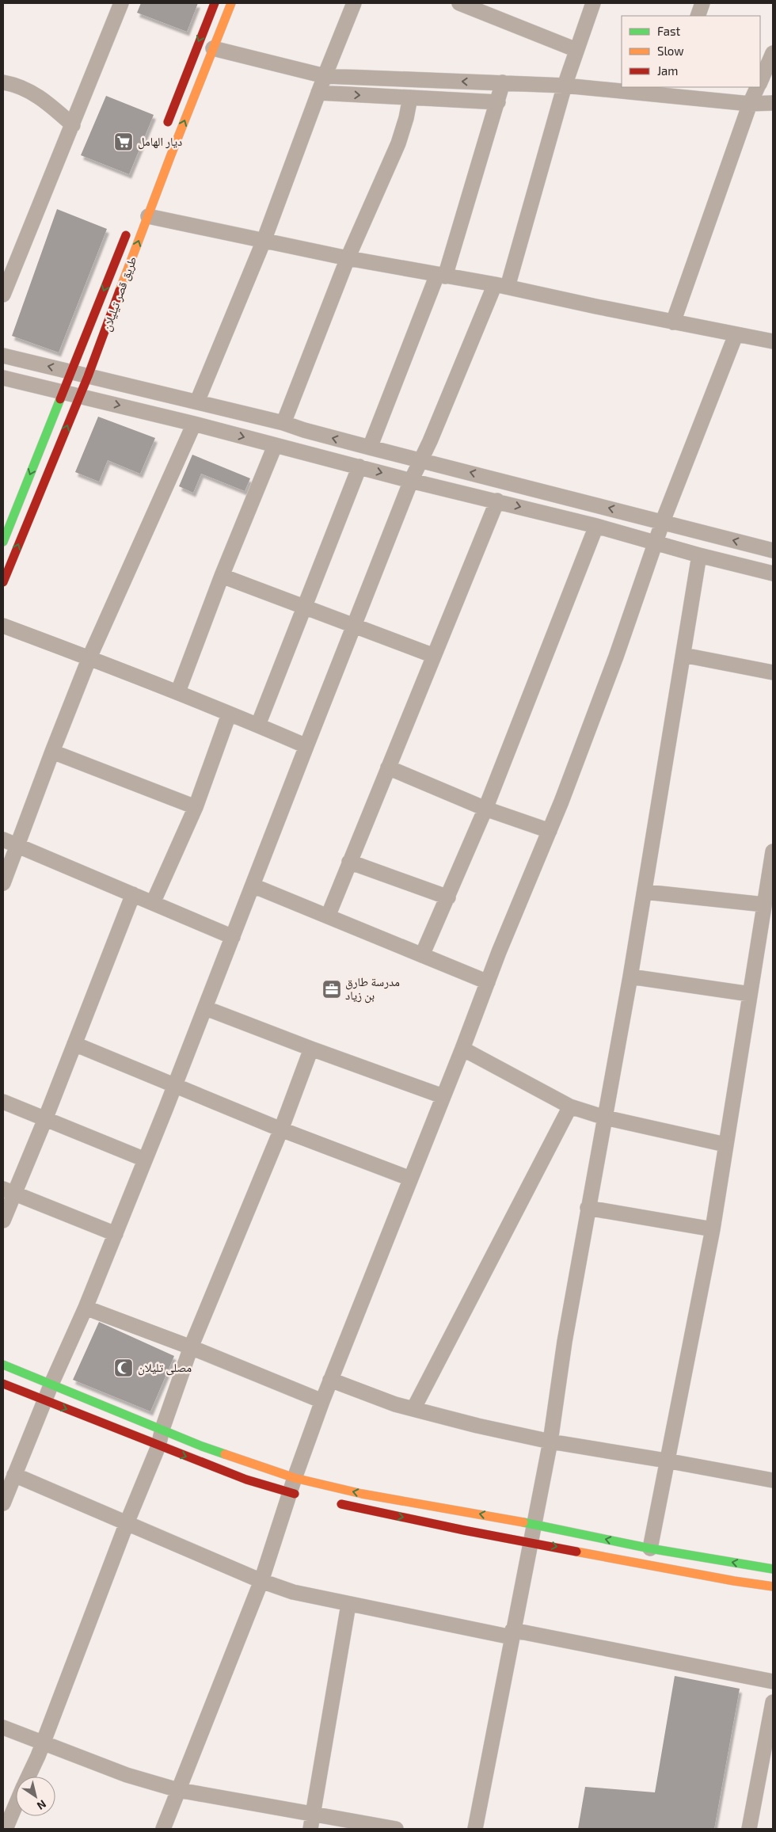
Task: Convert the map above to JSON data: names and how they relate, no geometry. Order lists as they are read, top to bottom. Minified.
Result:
{"streets":{"main road":["طريق قصر تيليلان"]},"places":{"supermarket":["ديار الهامل"],"office":["مدرسة طارق بن زياد"],"mosque":["مصلى تليلان"]},"legend":["Fast","Slow","Jam"],"north":"bottom right"}
